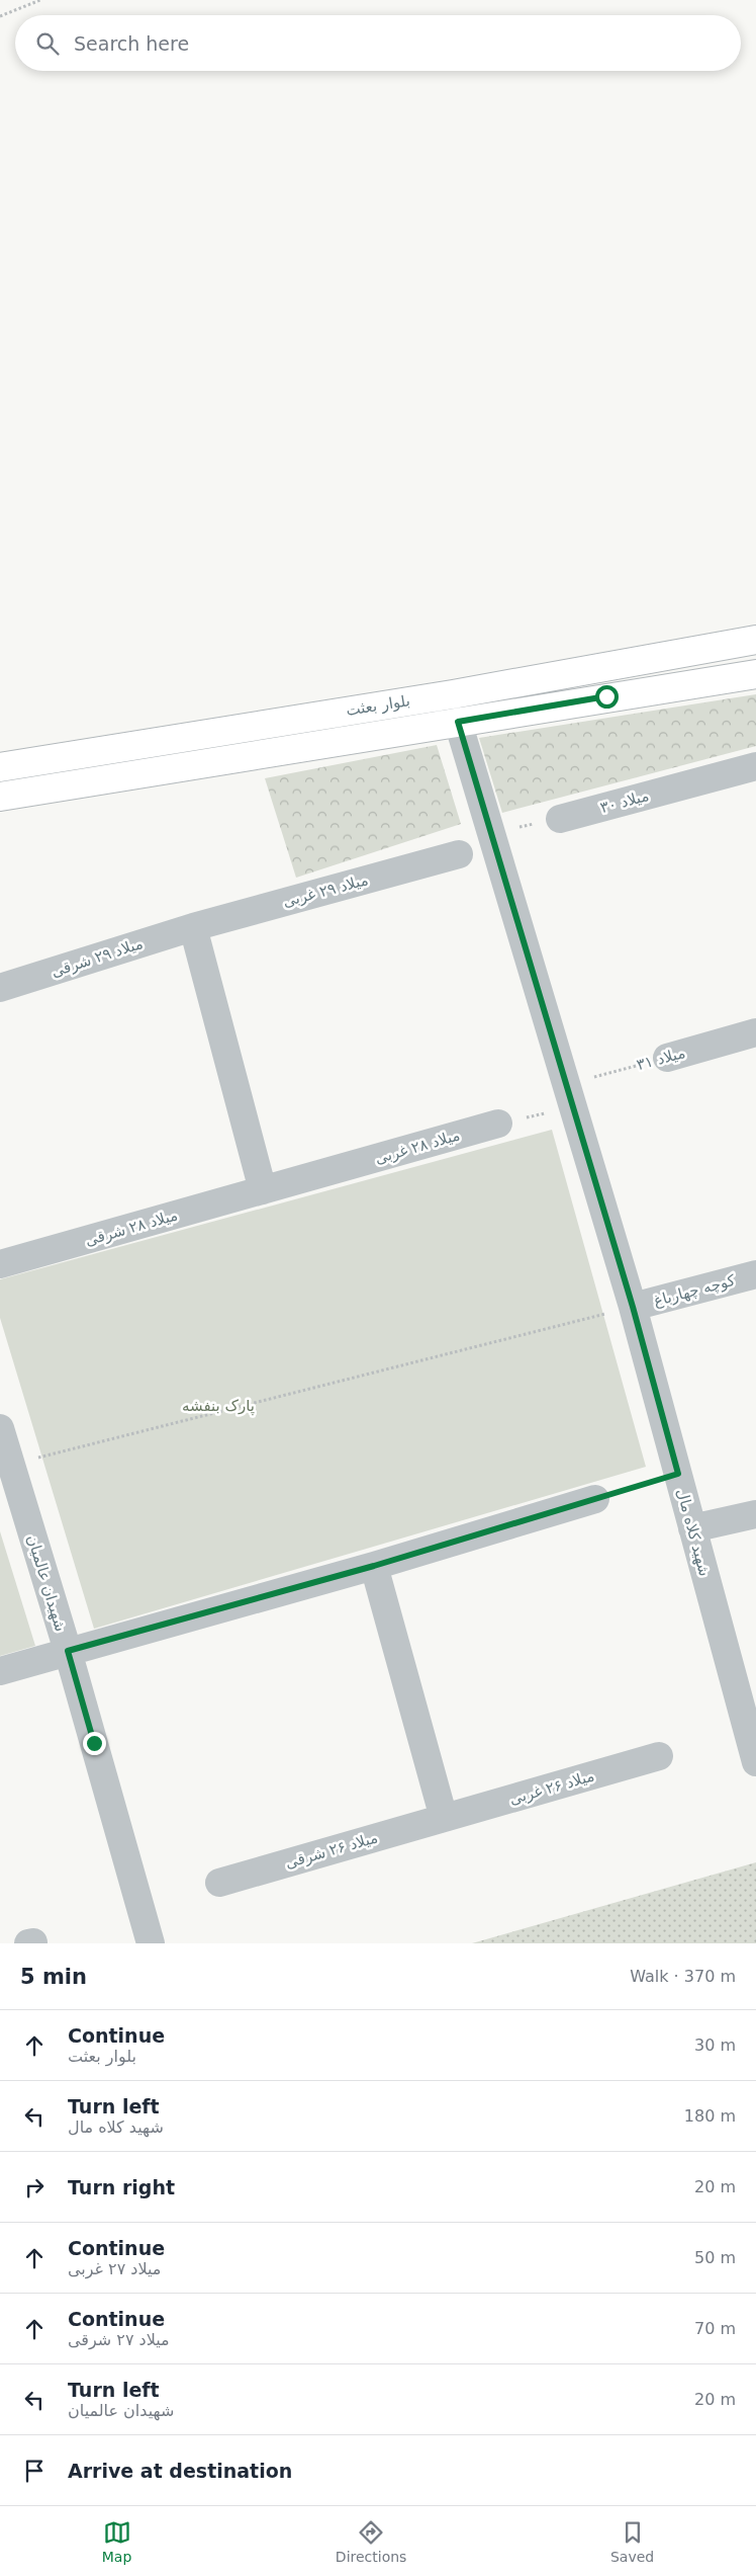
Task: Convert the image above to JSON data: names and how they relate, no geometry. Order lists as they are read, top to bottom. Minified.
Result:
{"streets":{"main road":["بلوار بعثت"],"street":["میلاد ۳۰","میلاد ۲۹ غربی","میلاد ۲۹ شرقی","میلاد ۳۱","میلاد ۲۸ غربی","میلاد ۲۸ شرقی","کوچه چهارباغ","شهید کلاه مال","شهیدان عالمیان","میلاد ۲۶ غربی","میلاد ۲۶ شرقی"]},"crossings":[["بلوار بعثت","شهید کلاه مال"],["میلاد ۲۹ غربی","میلاد ۲۹ شرقی"],["میلاد ۳۱","شهید کلاه مال"],["میلاد ۲۸ غربی","میلاد ۲۸ شرقی"],["کوچه چهارباغ","شهید کلاه مال"],["میلاد ۲۶ غربی","میلاد ۲۶ شرقی"]],"parks":["پارک بنفشه"],"page":{"search":"Search here","heading":["5 min","Walk · 370 m"],"list":[["Continue","بلوار بعثت","30 m"],["Turn left","شهید کلاه مال","180 m"],["Turn right","20 m"],["Continue","میلاد ۲۷ غربی","50 m"],["Continue","میلاد ۲۷ شرقی","70 m"],["Turn left","شهیدان عالمیان","20 m"],"Arrive at destination"],"nav":["Map","Directions","Saved"]}}
